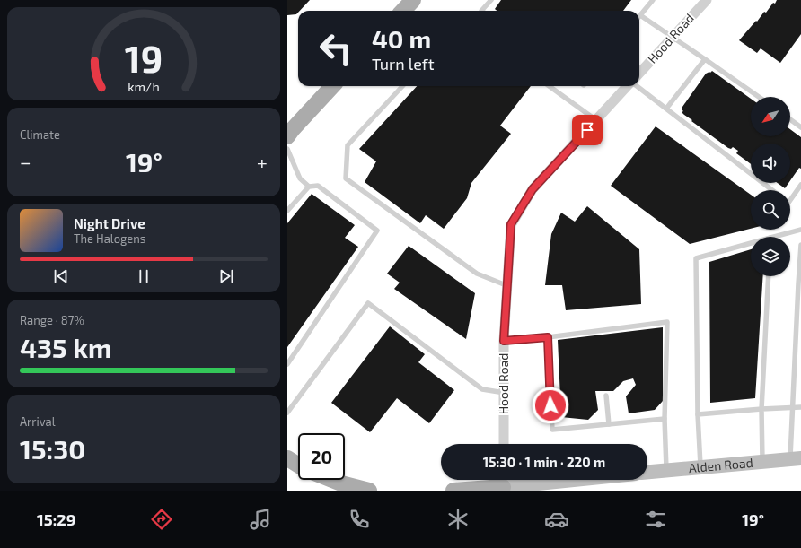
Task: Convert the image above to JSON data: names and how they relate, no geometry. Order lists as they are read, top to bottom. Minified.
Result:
{"streets":{"main road":["Alden Road"],"street":["Hood Road"]},"north":"bottom left","page":{"turn":["40 m","Turn left"],"tile":["Climate",["Range · 87%","435 km"],["Arrival","15:30"]],"heat":["−","19°","+"],"song":["Night Drive","The Halogens"],"limit":"20","trip":"15:30 · 1 min · 220 m","tabs":["15:29","19°"],"gauge":["19","km/h"]}}
